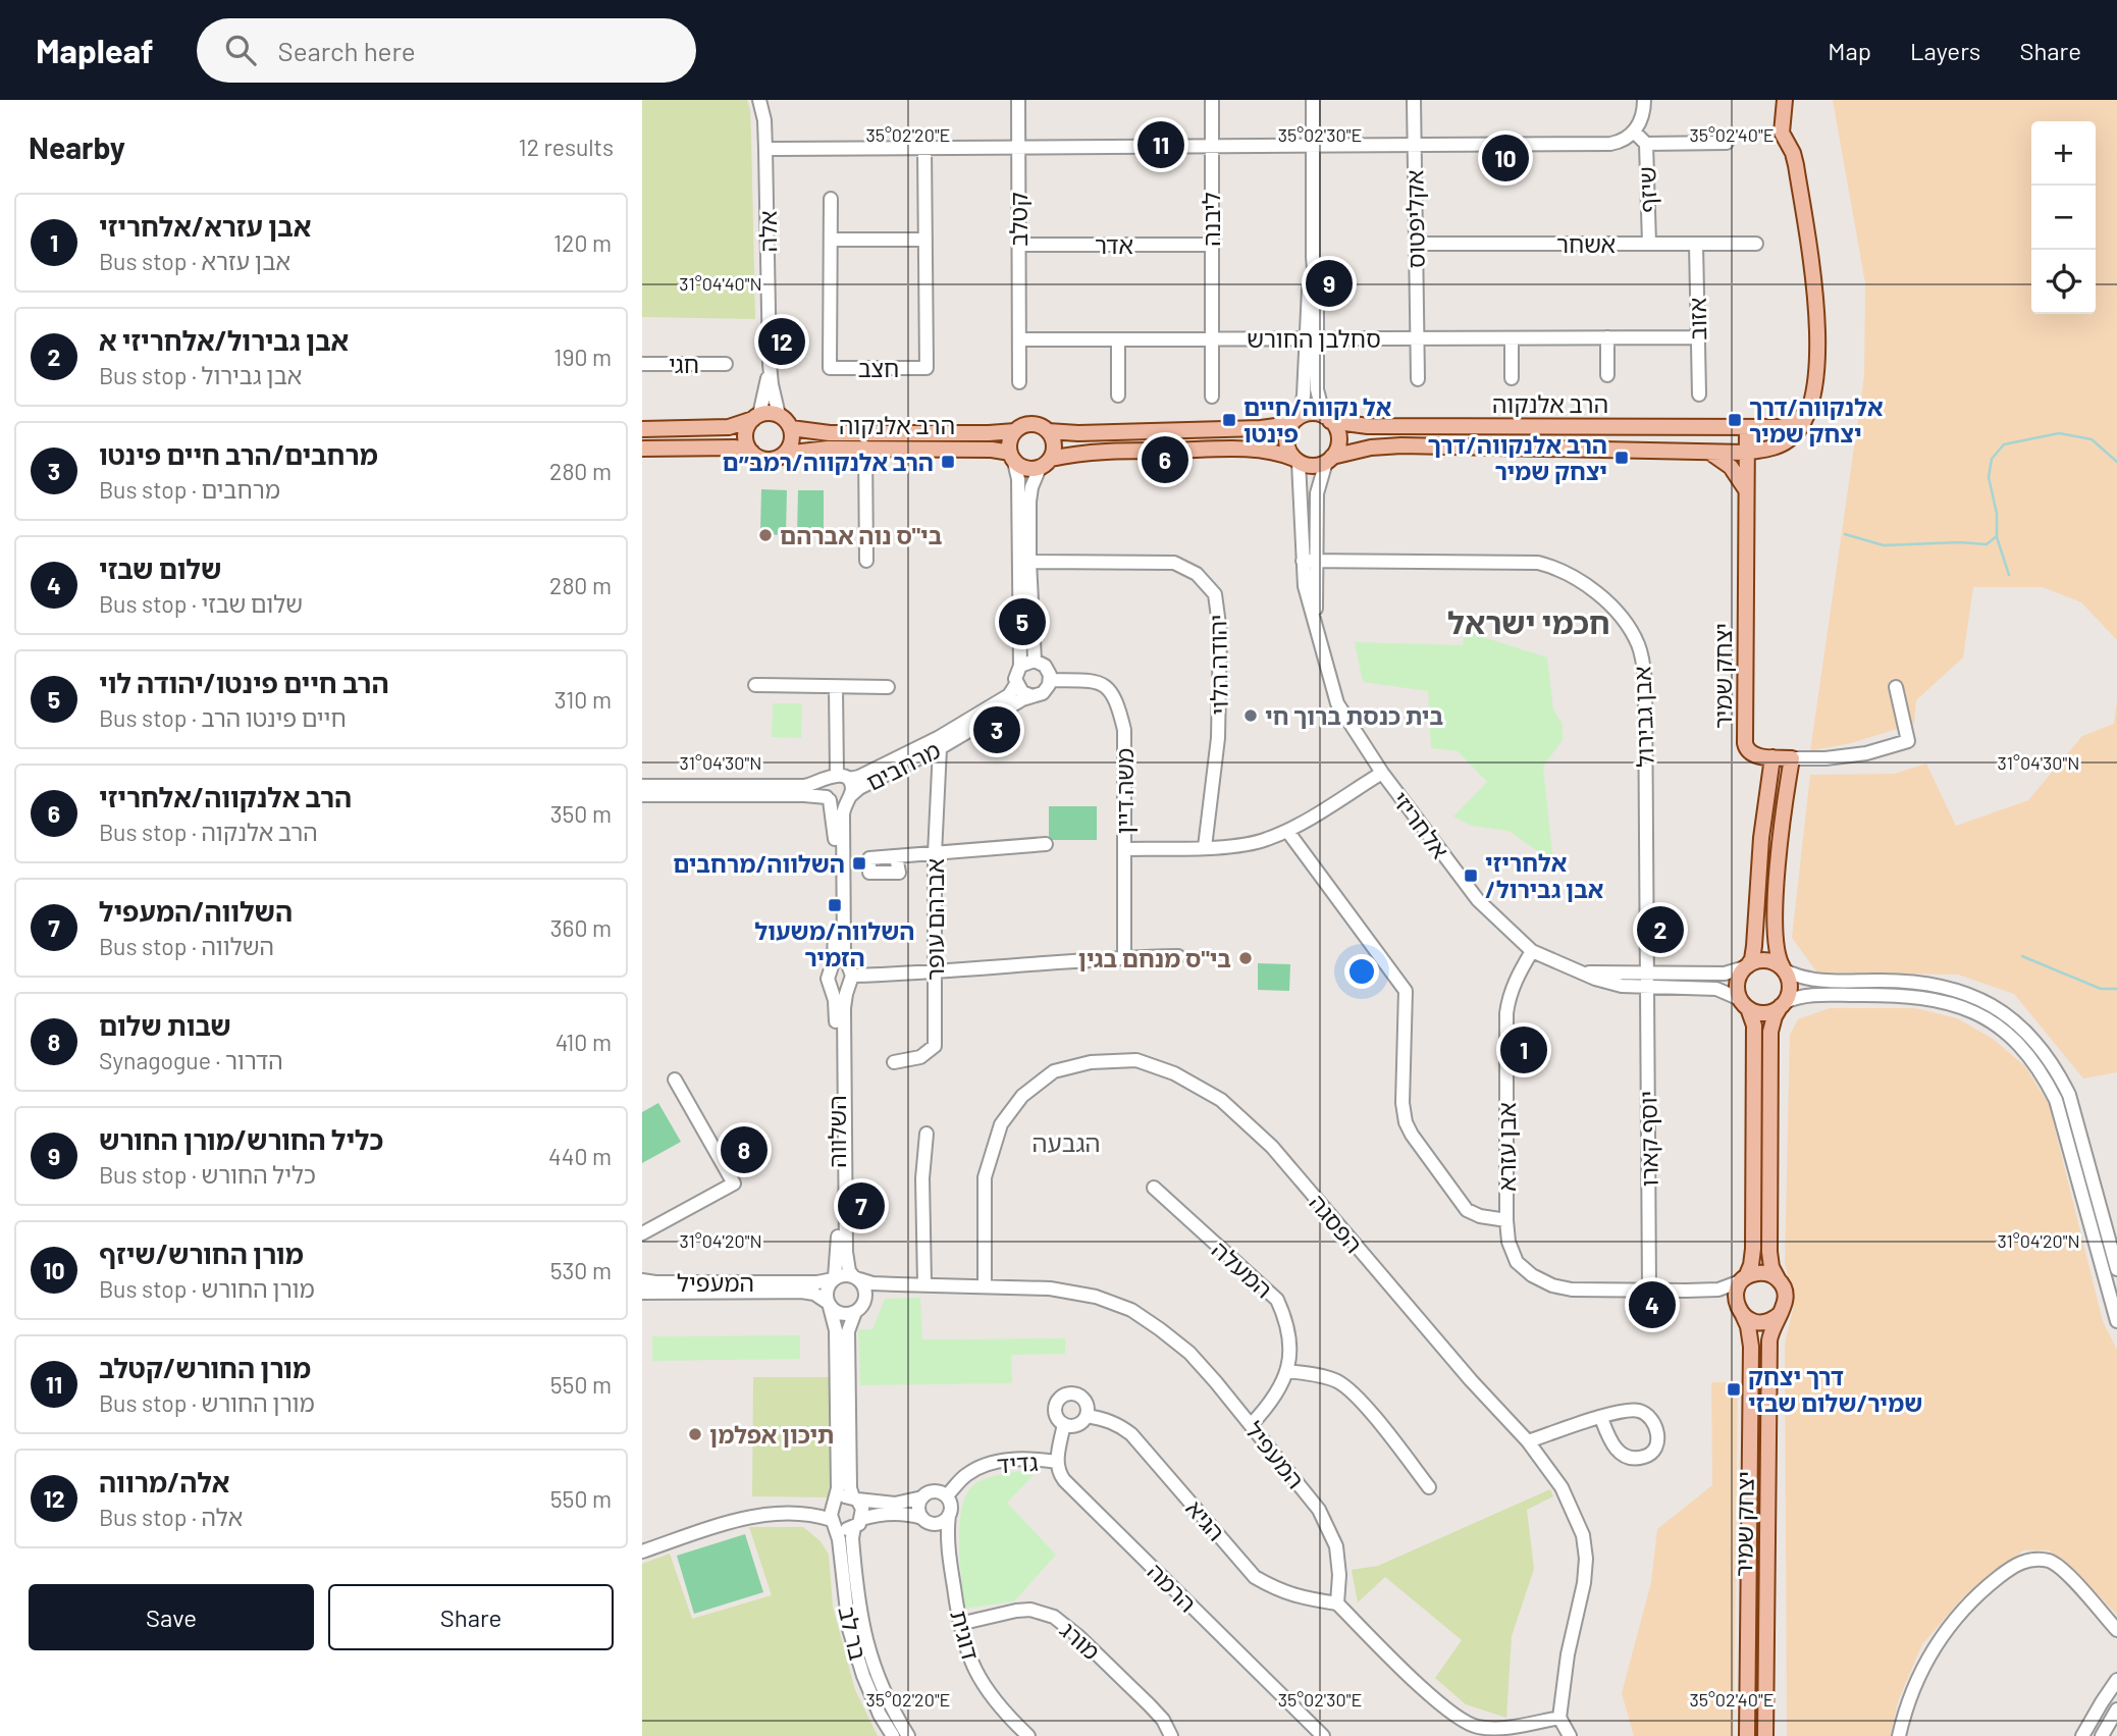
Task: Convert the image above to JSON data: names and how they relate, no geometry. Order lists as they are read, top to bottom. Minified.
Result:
{"streets":{"main road":["הרב אלנקוה","יצחק שמיר"],"street":["שיזף","קטלב","ליבנה","אקליפטוס","אלה","אשחר","אדר","אזוב","סחלבן החורש","חגי","חצב","יהודה הלוי","אבן גבירול","מרחבים","משה דיין","אלחריזי","אברהם עופר","השלווה","יוסף קארו","אבן עזרא","הפסגה","המעלה","המעפיל","גדיד","הגיא","הרמה","בר לב","דוגית","מורג"]},"crossings":[["שיזף","אשחר"],["קטלב","אדר"],["קטלב","סחלבן החורש"],["ליבנה","אדר"],["ליבנה","סחלבן החורש"],["אקליפטוס","אשחר"],["אקליפטוס","סחלבן החורש"],["אלה","הרב אלנקוה"],["אשחר","אזוב"],["אזוב","סחלבן החורש"],["הרב אלנקוה","אלחריזי"],["אבן גבירול","אלחריזי"],["אבן גבירול","יוסף קארו"],["מרחבים","משה דיין"],["מרחבים","אברהם עופר"],["מרחבים","השלווה"],["אלחריזי","יוסף קארו"],["אלחריזי","אבן עזרא"],["השלווה","המעפיל"],["יוסף קארו","אבן עזרא"],["הפסגה","המעפיל"],["המעלה","המעפיל"],["המעפיל","הגיא"],["גדיד","הרמה"],["גדיד","דוגית"],["דוגית","מורג"]],"districts":["חכמי ישראל","הגבעה"],"places":{"transit":["אל נקווה/חיים פינטו","אלנקווה/דרך יצחק שמיר","הרב אלנקווה/דרך יצחק שמיר","הרב אלנקווה/רמב״ם","השלווה/מרחבים","אלחריזי /אבן גבירול","השלווה/משעול הזמיר","דרך יצחק שמיר/שלום שבזי"],"other":["בי\"ס נוה אברהם","בית כנסת ברוך חי","בי\"ס מנחם בגין","תיכון אפלמן"]},"page":{"header":"Mapleaf","search":"Search here","nav":["Map","Layers","Share"],"heading":["Nearby","12 results"],"pins":["11","10","9","12","6","5","3","2","1","8","7","4"],"map_buttons":["+","−"],"list":[{"mark":"1","name":"אבן עזרא/אלחריזי","note":"Bus stop · אבן עזרא","value":"120 m"},{"mark":"2","name":"אבן גבירול/אלחריזי א","note":"Bus stop · אבן גבירול","value":"190 m"},{"mark":"3","name":"מרחבים/הרב חיים פינטו","note":"Bus stop · מרחבים","value":"280 m"},{"mark":"4","name":"שלום שבזי","note":"Bus stop · שלום שבזי","value":"280 m"},{"mark":"5","name":"הרב חיים פינטו/יהודה לוי","note":"Bus stop · חיים פינטו הרב","value":"310 m"},{"mark":"6","name":"הרב אלנקווה/אלחריזי","note":"Bus stop · הרב אלנקוה","value":"350 m"},{"mark":"7","name":"השלווה/המעפיל","note":"Bus stop · השלווה","value":"360 m"},{"mark":"8","name":"שבות שלום","note":"Synagogue · הדרור","value":"410 m"},{"mark":"9","name":"כליל החורש/מורן החורש","note":"Bus stop · כליל החורש","value":"440 m"},{"mark":"10","name":"מורן החורש/שיזף","note":"Bus stop · מורן החורש","value":"530 m"},{"mark":"11","name":"מורן החורש/קטלב","note":"Bus stop · מורן החורש","value":"550 m"},{"mark":"12","name":"אלה/מרווה","note":"Bus stop · אלה","value":"550 m"}],"buttons":["Save","Share"]},"coordinates":["35°02'20\"E","35°02'30\"E","35°02'40\"E","31°04'40\"N","31°04'30\"N","31°04'20\"N"]}
